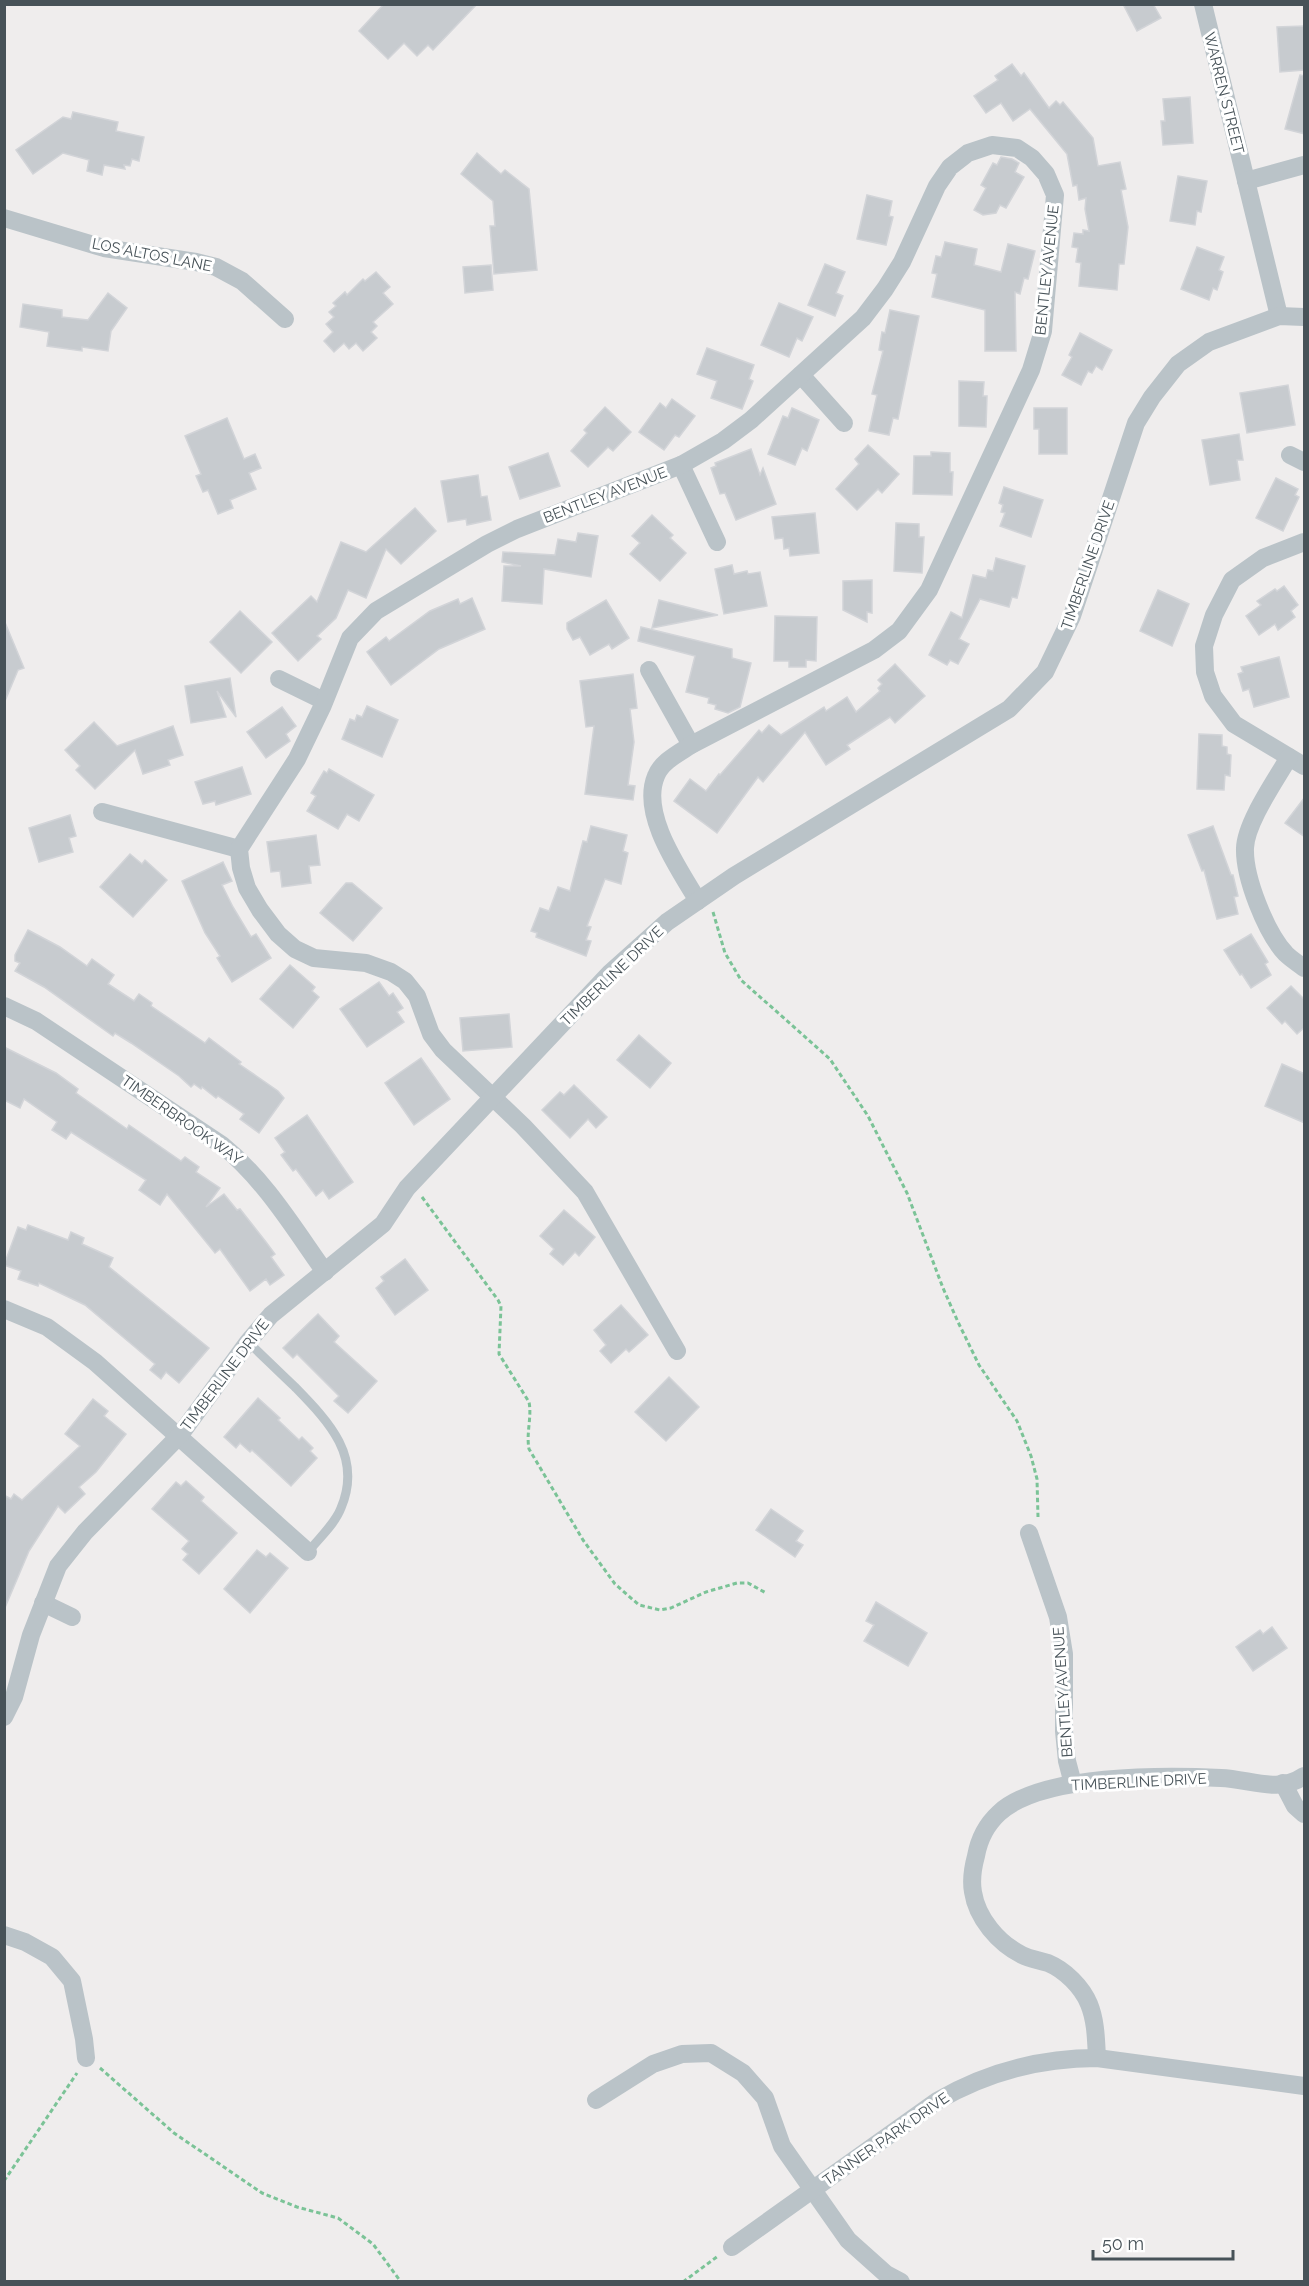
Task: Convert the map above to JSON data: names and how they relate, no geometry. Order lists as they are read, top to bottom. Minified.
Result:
{"streets":{"street":["WARREN STREET","LOS ALTOS LANE","BENTLEY AVENUE","TIMBERLINE DRIVE","TIMBERBROOK WAY","TANNER PARK DRIVE"]},"crossings":[["WARREN STREET","TIMBERLINE DRIVE"],["BENTLEY AVENUE","TIMBERLINE DRIVE"],["TIMBERLINE DRIVE","TIMBERBROOK WAY"],["TIMBERLINE DRIVE","TANNER PARK DRIVE"]],"scale_bar":"50 m"}
